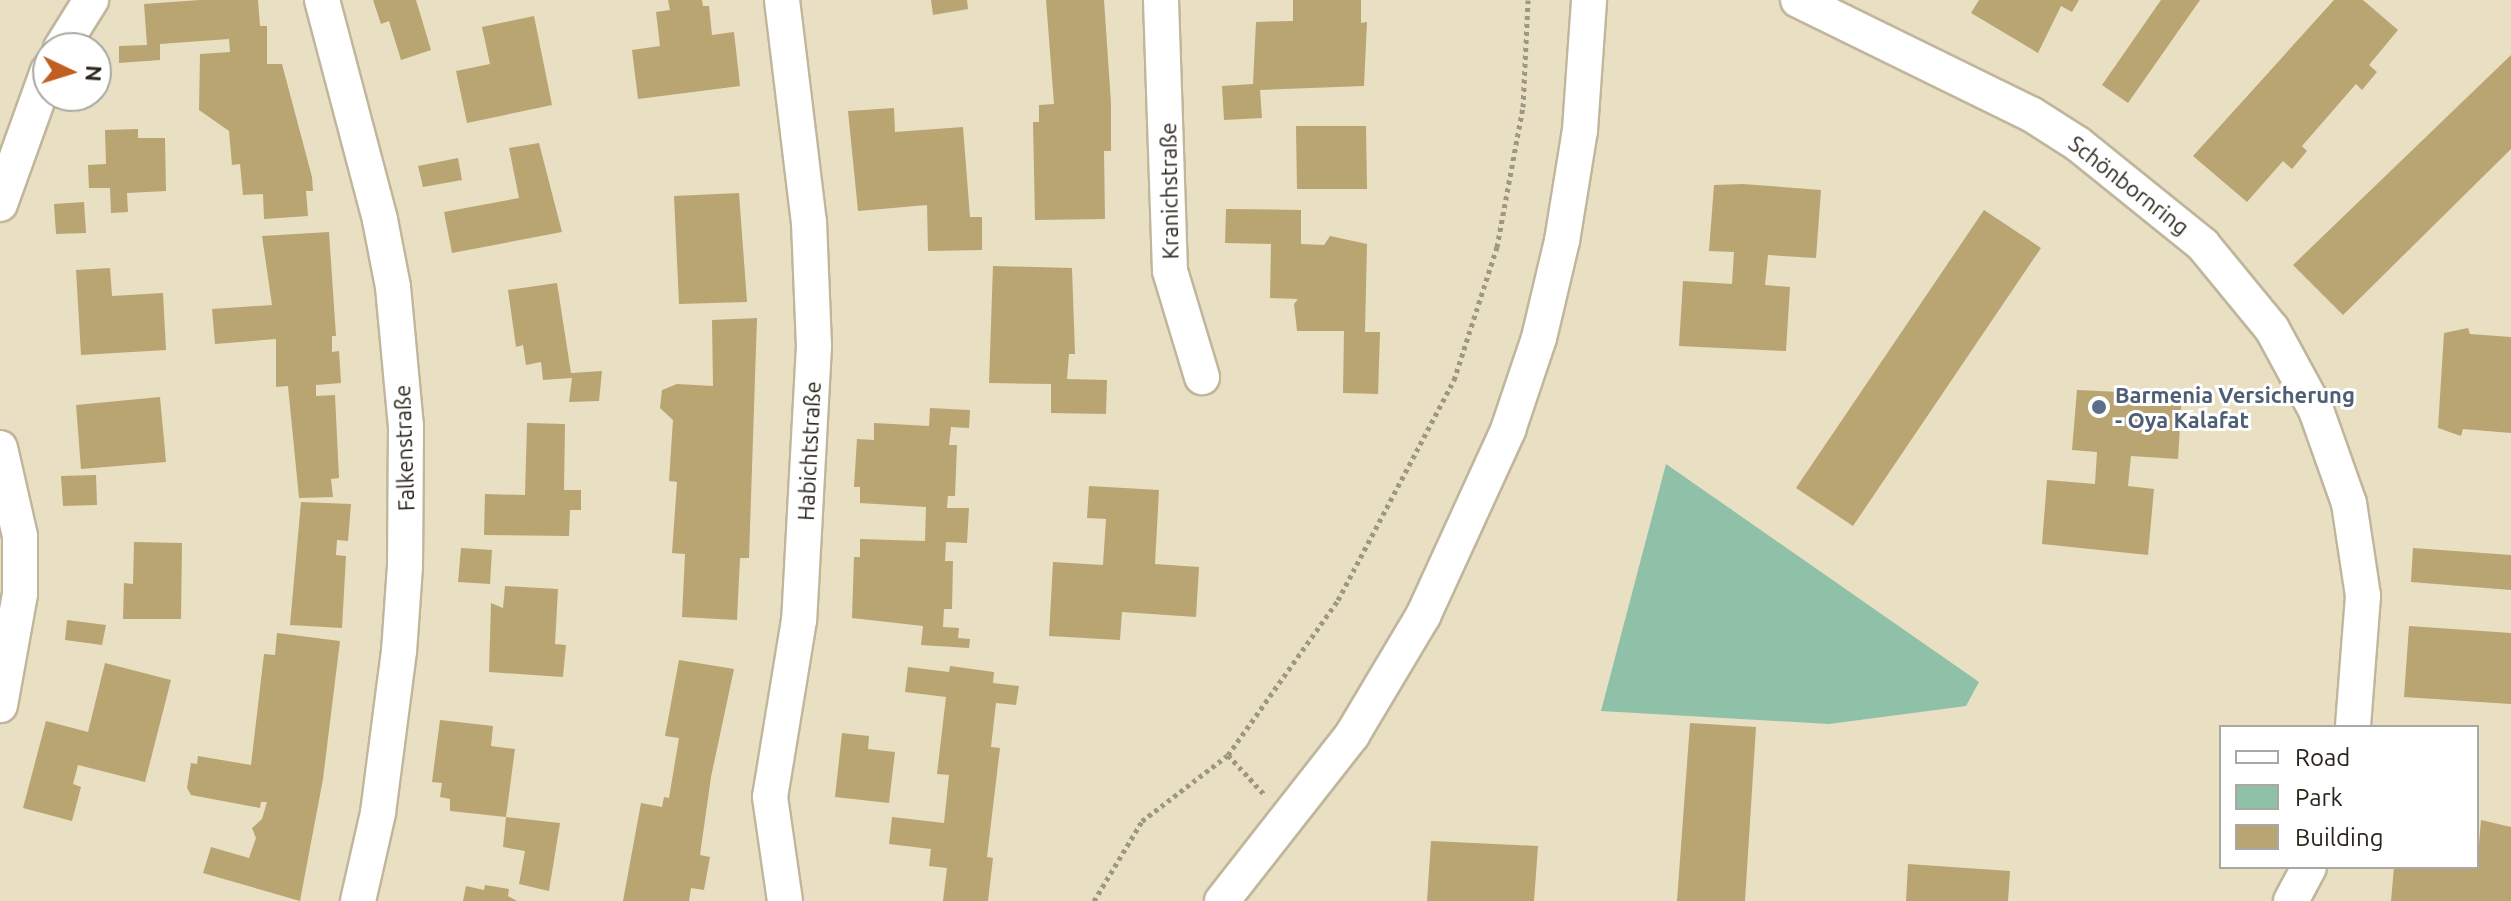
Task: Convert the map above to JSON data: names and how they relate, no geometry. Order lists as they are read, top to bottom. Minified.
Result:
{"streets":{"street":["Schönbornring","Kranichstraße","Falkenstraße","Habichtstraße"]},"places":["Barmenia Versicherung - Oya Kalafat"],"legend":["Road","Park","Building"],"north":"right"}
